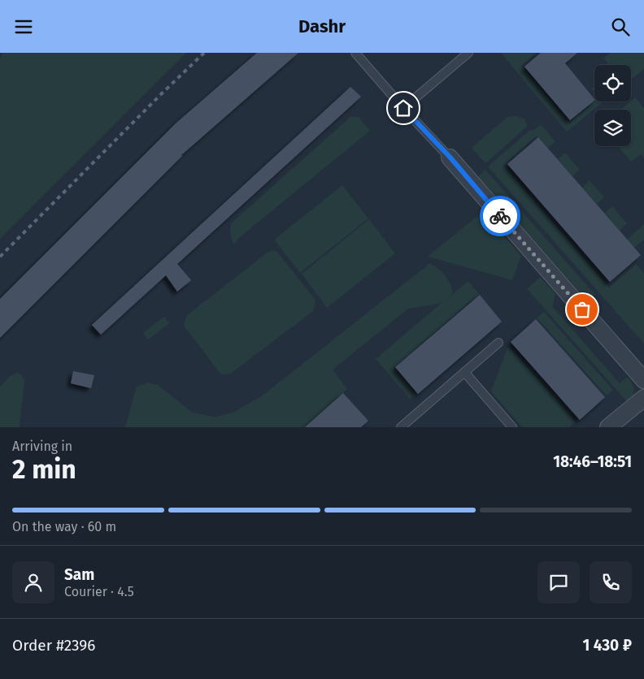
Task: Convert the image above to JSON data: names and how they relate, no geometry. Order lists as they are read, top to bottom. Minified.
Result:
{"page":{"header":"Dashr","heading":["2 min","Arriving in","18:46–18:51"],"panel":["Sam","Courier · 4.5","Order #2396","1 430 ₽"],"bar":"On the way · 60 m"}}
